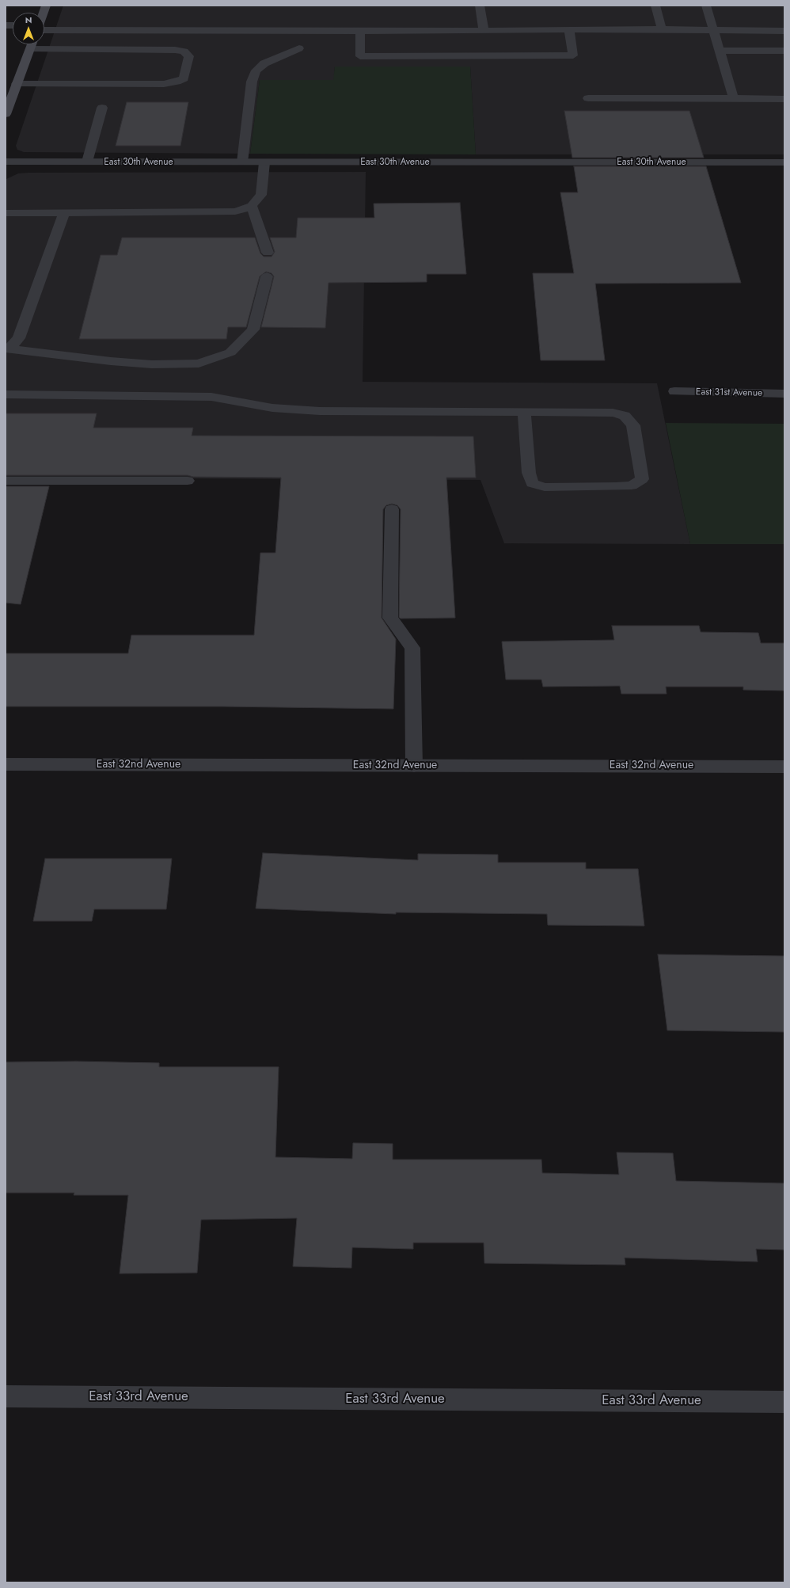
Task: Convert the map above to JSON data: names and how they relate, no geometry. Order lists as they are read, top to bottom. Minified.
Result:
{"streets":{"street":["East 30th Avenue","East 31st Avenue","East 32nd Avenue","East 33rd Avenue"]},"north":"top"}
